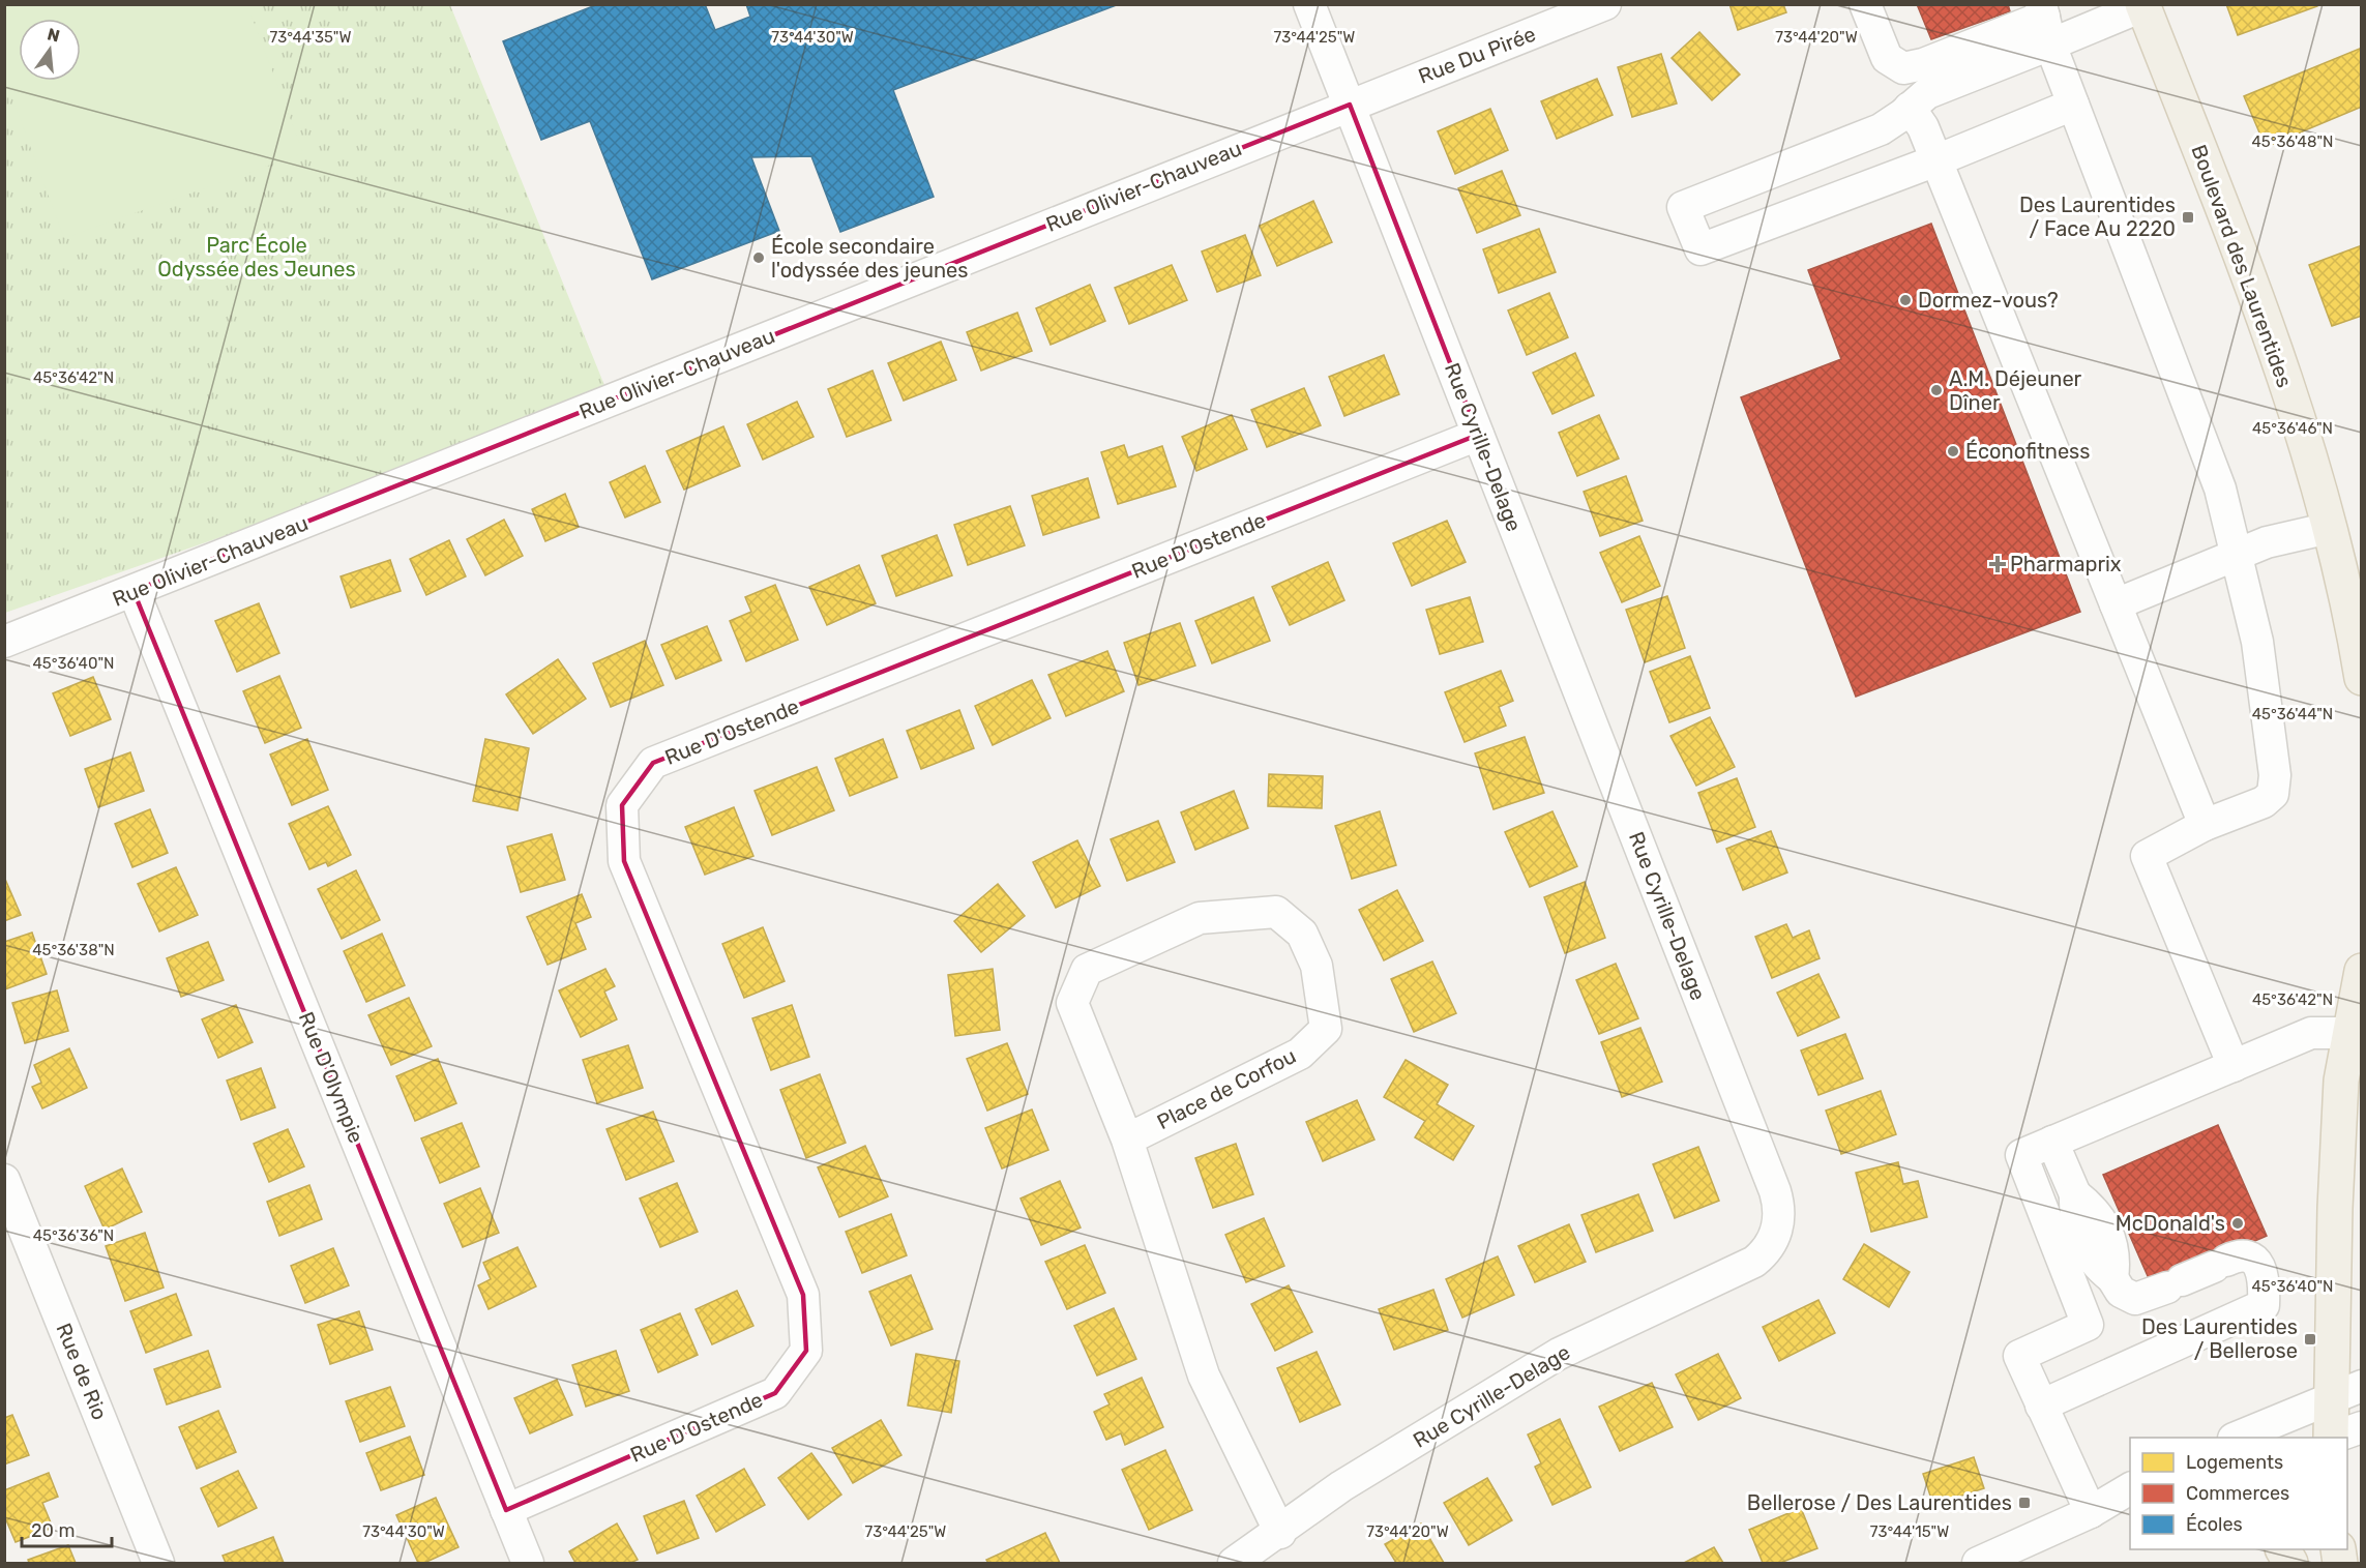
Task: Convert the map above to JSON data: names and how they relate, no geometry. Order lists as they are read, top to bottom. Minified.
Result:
{"streets":{"main road":["Boulevard des Laurentides"],"street":["Rue Du Pirée","Rue Olivier-Chauveau","Rue Cyrille-Delage","Rue D'Ostende","Rue D'Olympie","Place de Corfou","Rue de Rio"]},"crossings":[["Rue Du Pirée","Rue Olivier-Chauveau"],["Rue Du Pirée","Rue Cyrille-Delage"],["Rue Olivier-Chauveau","Rue Cyrille-Delage"],["Rue Olivier-Chauveau","Rue D'Olympie"],["Rue Cyrille-Delage","Rue D'Ostende"],["Rue Cyrille-Delage","Place de Corfou"],["Rue D'Ostende","Rue D'Olympie"]],"parks":["Parc École Odyssée des Jeunes"],"places":{"transit":["Des Laurentides / Face Au 2220","Des Laurentides / Bellerose","Bellerose / Des Laurentides"],"other":["École secondaire l'odyssée des jeunes","Dormez-vous?","A.M. Déjeuner Dîner","Éconofitness","McDonald's"],"health":["Pharmaprix"]},"legend":["Logements","Commerces","Écoles"],"scale_bar":"20 m","north":"top","coordinates":["73°44'35\"W","73°44'30\"W","73°44'25\"W","73°44'20\"W","45°36'48\"N","45°36'42\"N","45°36'46\"N","45°36'40\"N","45°36'44\"N","45°36'38\"N","45°36'36\"N","73°44'15\"W"]}
